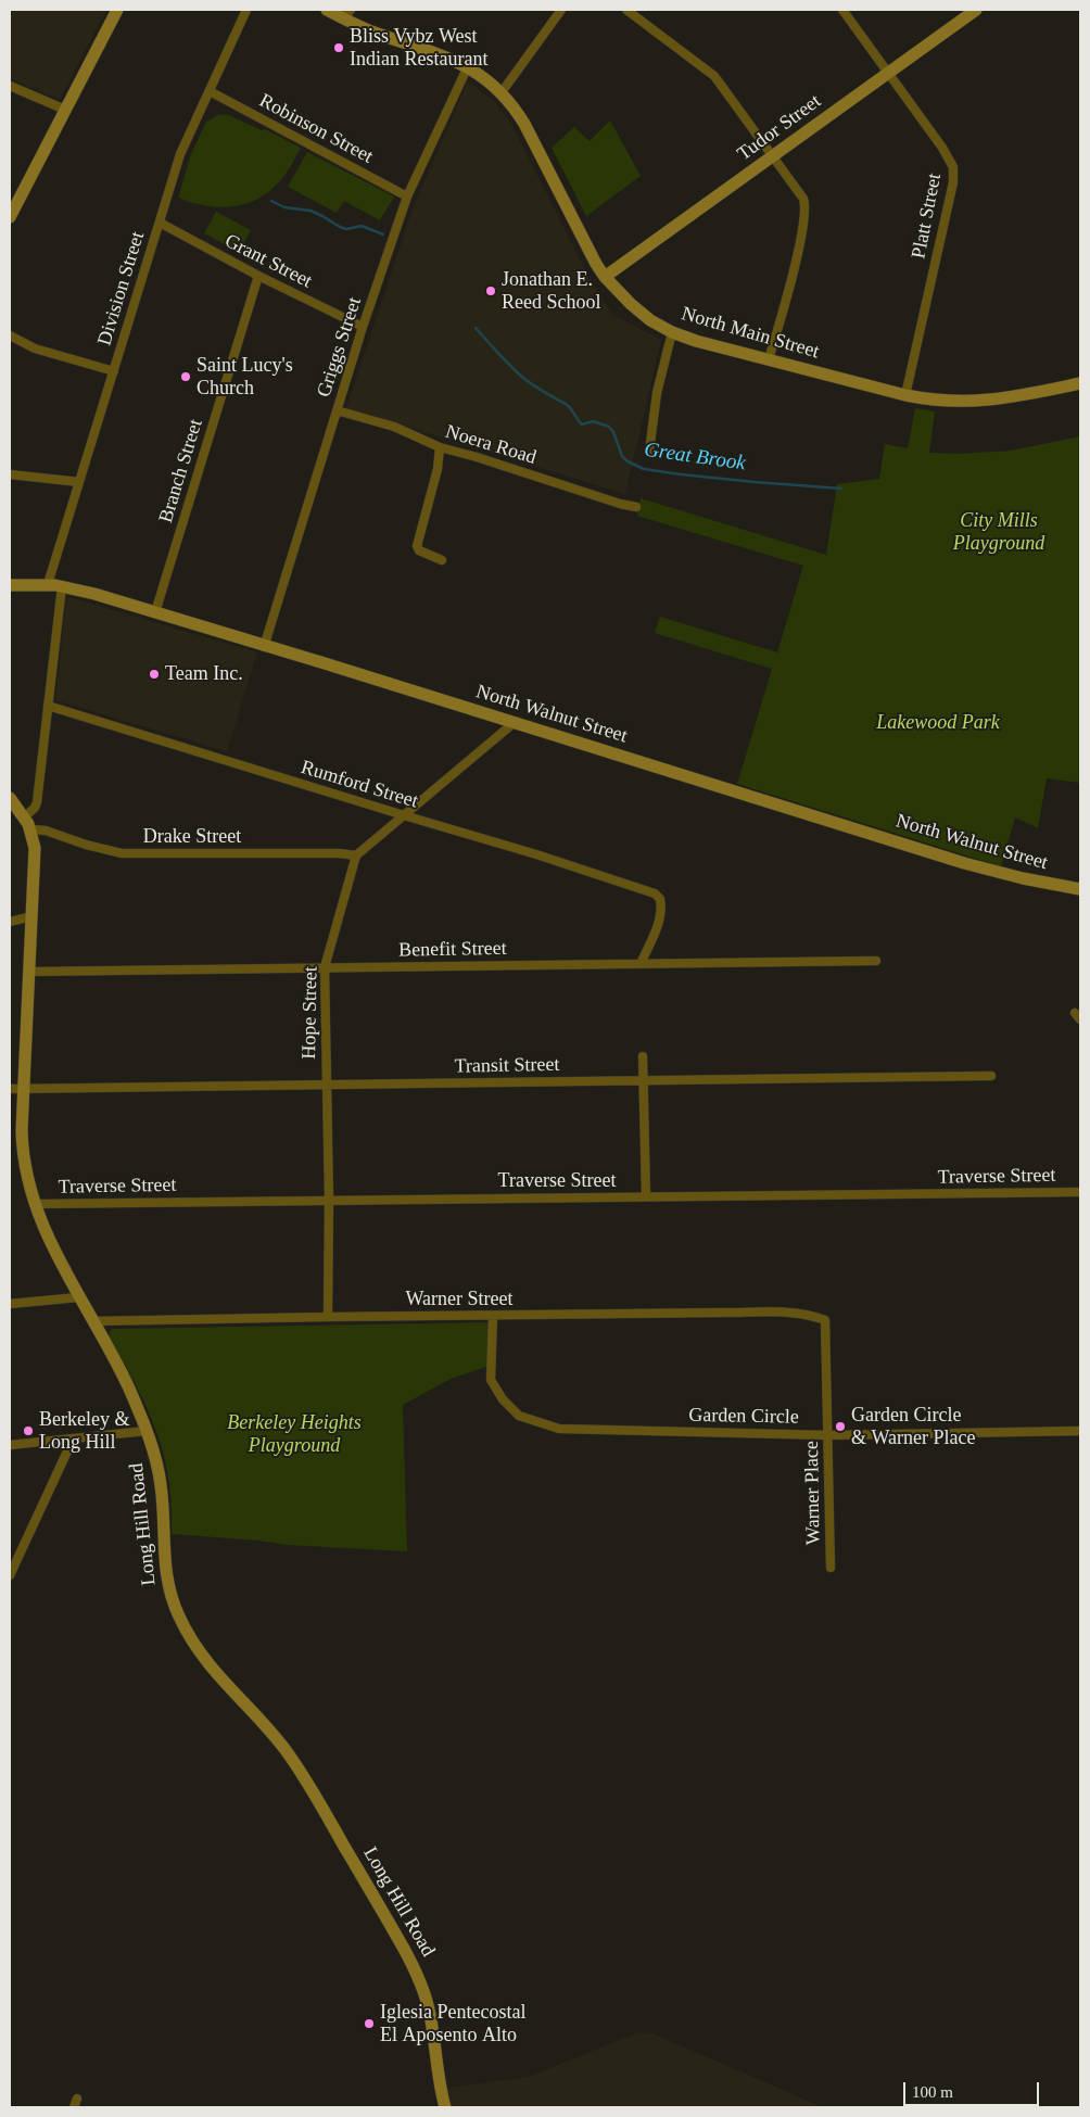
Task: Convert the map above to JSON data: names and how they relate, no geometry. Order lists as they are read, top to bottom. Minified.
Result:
{"streets":{"main road":["Tudor Street","North Main Street","North Walnut Street","Long Hill Road"],"street":["Robinson Street","Platt Street","Grant Street","Division Street","Griggs Street","Noera Road","Branch Street","Rumford Street","Drake Street","Benefit Street","Hope Street","Transit Street","Traverse Street","Warner Street","Garden Circle","Warner Place"]},"crossings":[["Tudor Street","Platt Street"],["Tudor Street","North Main Street"],["Robinson Street","Division Street"],["Robinson Street","Griggs Street"],["Platt Street","North Main Street"],["Grant Street","Division Street"],["Grant Street","Griggs Street"],["Grant Street","Branch Street"],["Division Street","North Walnut Street"],["North Main Street","Griggs Street"],["Griggs Street","Noera Road"],["Griggs Street","North Walnut Street"],["Branch Street","North Walnut Street"],["Rumford Street","Benefit Street"],["Drake Street","Hope Street"],["Drake Street","Long Hill Road"],["Benefit Street","Hope Street"],["Benefit Street","Long Hill Road"],["Hope Street","Transit Street"],["Hope Street","Traverse Street"],["Hope Street","Warner Street"],["Transit Street","Long Hill Road"],["Traverse Street","Long Hill Road"],["Warner Street","Garden Circle"],["Warner Street","Warner Place"],["Warner Street","Long Hill Road"],["Garden Circle","Warner Place"]],"water":["Great Brook"],"parks":["City Mills Playground","Lakewood Park","Berkeley Heights Playground"],"places":["Bliss Vybz West Indian Restaurant","Jonathan E. Reed School","Saint Lucy's Church","Team Inc.","Garden Circle & Warner Place","Berkeley & Long Hill","Iglesia Pentecostal El Aposento Alto"],"scale_bar":"100 m"}
